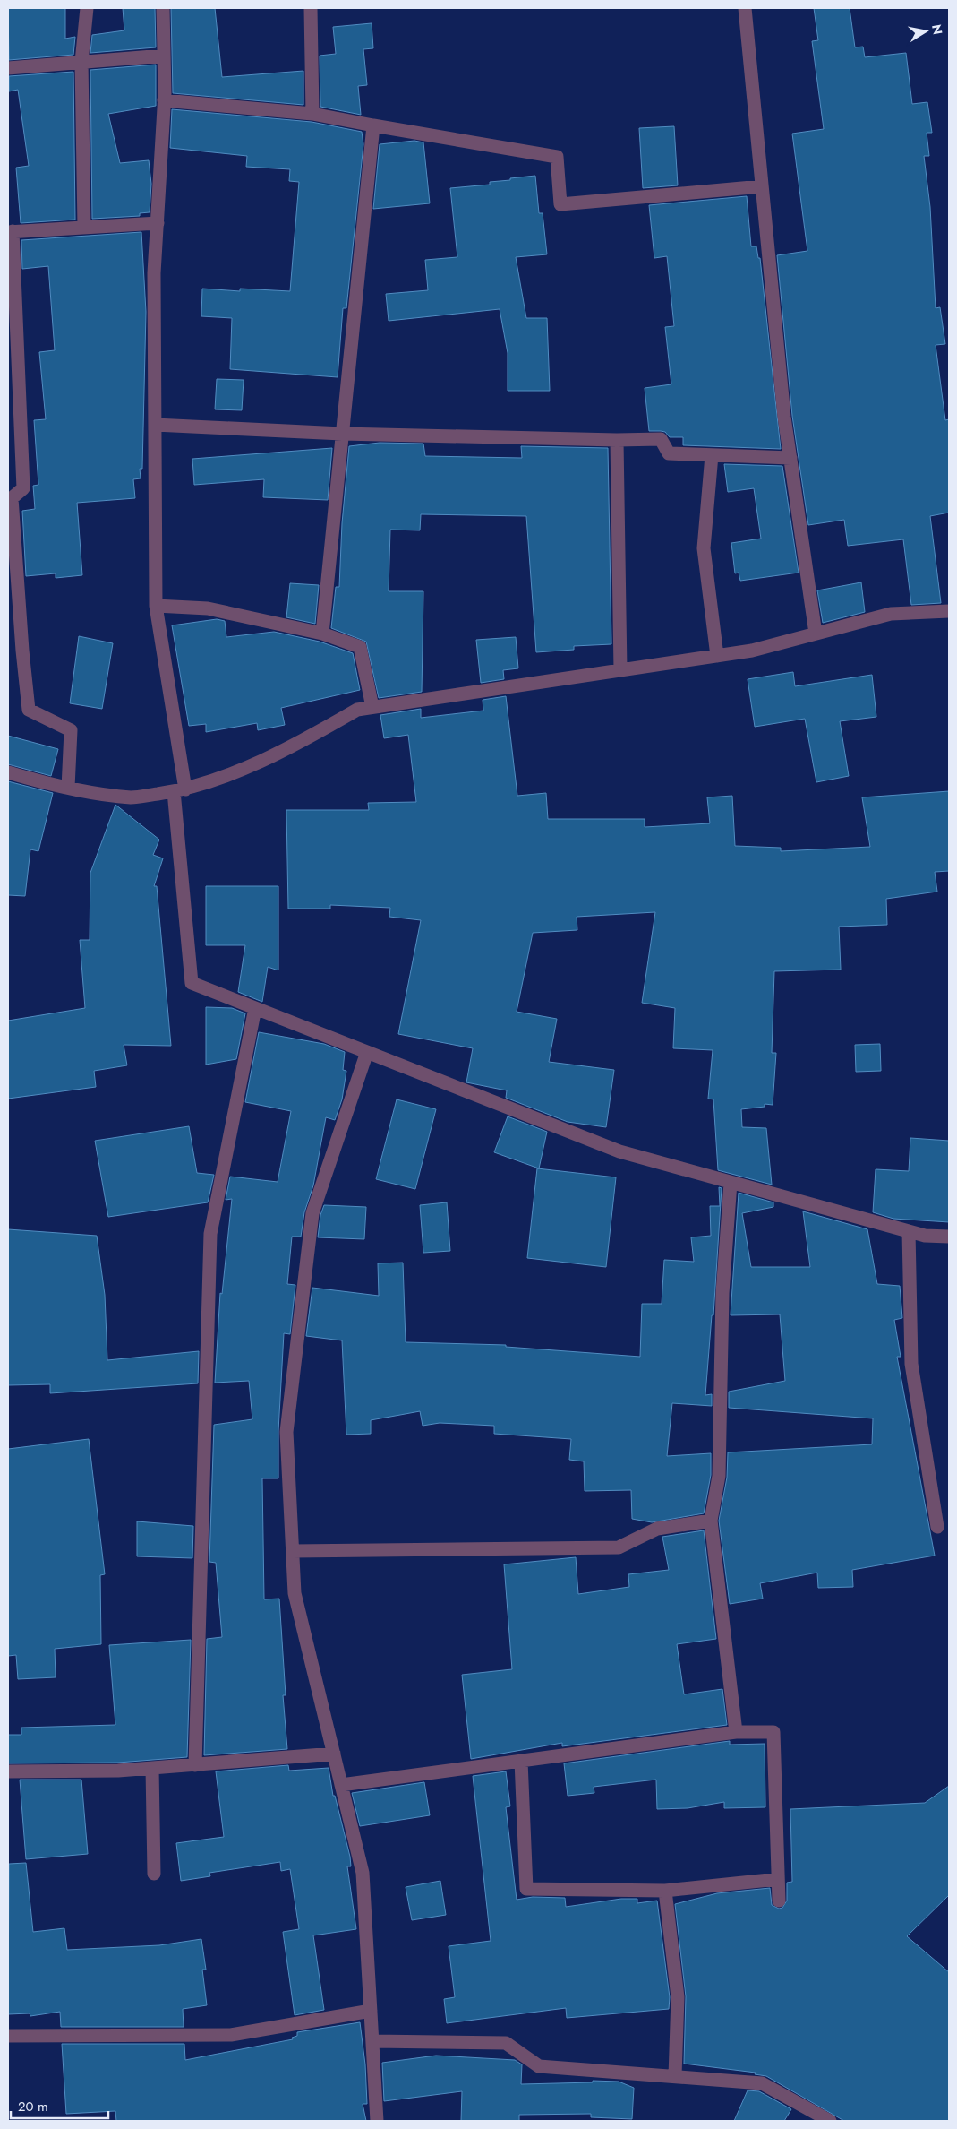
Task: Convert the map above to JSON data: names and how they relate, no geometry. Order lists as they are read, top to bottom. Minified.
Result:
{"scale_bar":"20 m","north":"right"}
